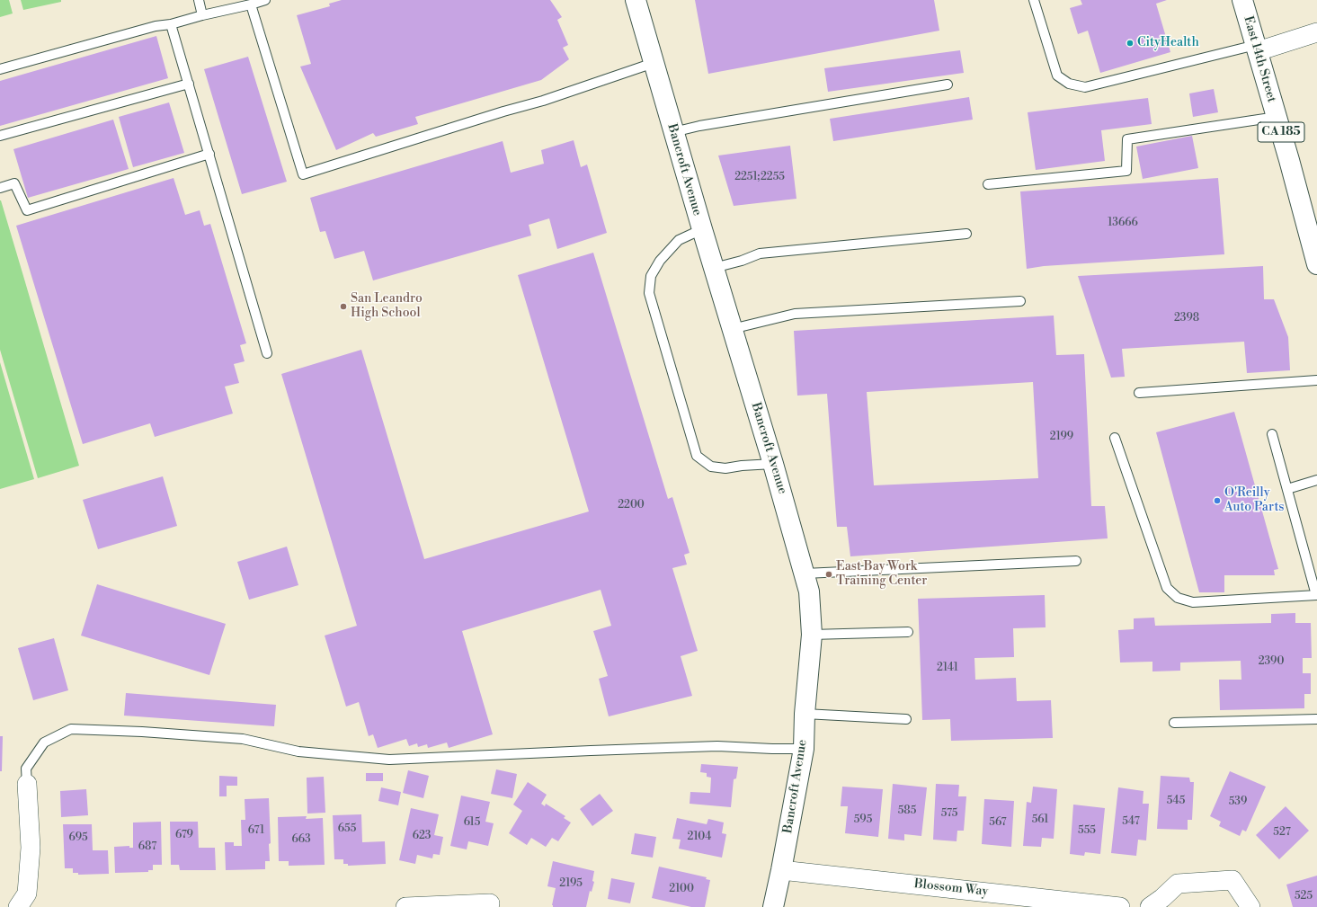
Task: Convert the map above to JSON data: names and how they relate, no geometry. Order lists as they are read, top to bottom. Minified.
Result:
{"streets":{"main road":["East 14th Street","CA 185","Bancroft Avenue"],"street":["Blossom Way"]},"crossings":[["Bancroft Avenue","Blossom Way"]],"places":["CityHealth","San Leandro High School","O'Reilly Auto Parts","East Bay Work Training Center"],"house_numbers":["2251;2255","13666","2398","2199","2200","2390","2141","545","539","585","575","595","561","547","615","567","655","671","555","527","679","623","2104","695","663","687","2195","2100","525"]}
